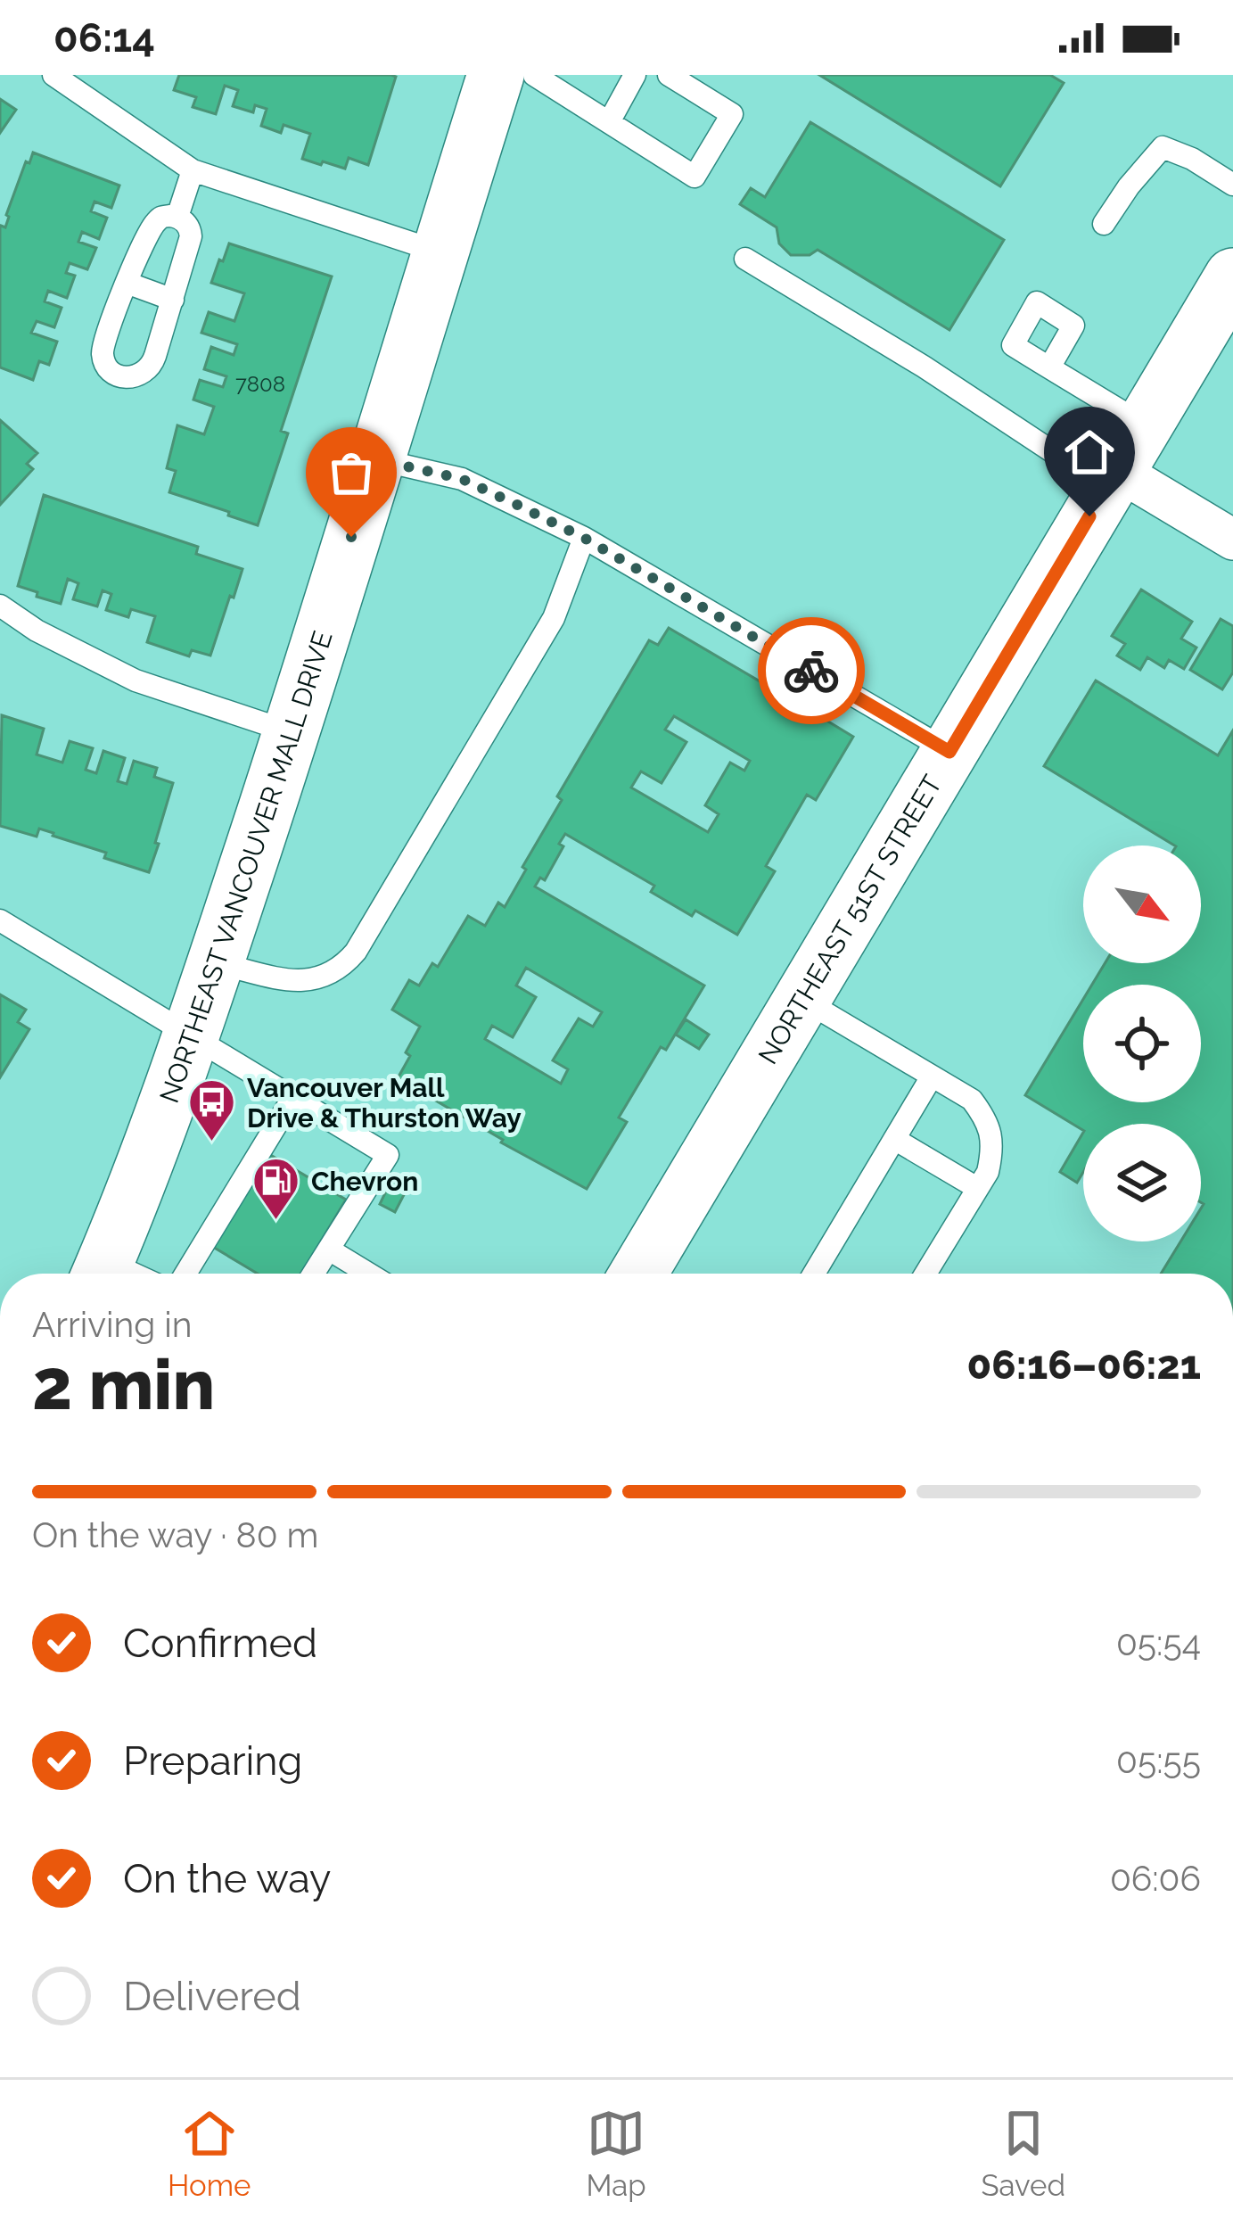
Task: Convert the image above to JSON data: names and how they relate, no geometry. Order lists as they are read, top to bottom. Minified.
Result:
{"streets":{"main road":["NORTHEAST VANCOUVER MALL DRIVE","NORTHEAST 51ST STREET"]},"places":{"bus stop":["Vancouver Mall Drive & Thurston Way"],"fuel station":["Chevron"]},"house_numbers":["7808"],"north":"bottom right","page":{"status":"06:14","heading":["2 min","Arriving in","06:16–06:21"],"bar":"On the way · 80 m","list":[["Confirmed","05:54"],["Preparing","05:55"],["On the way","06:06"],"Delivered"],"tabs":["Home","Map","Saved"]}}
